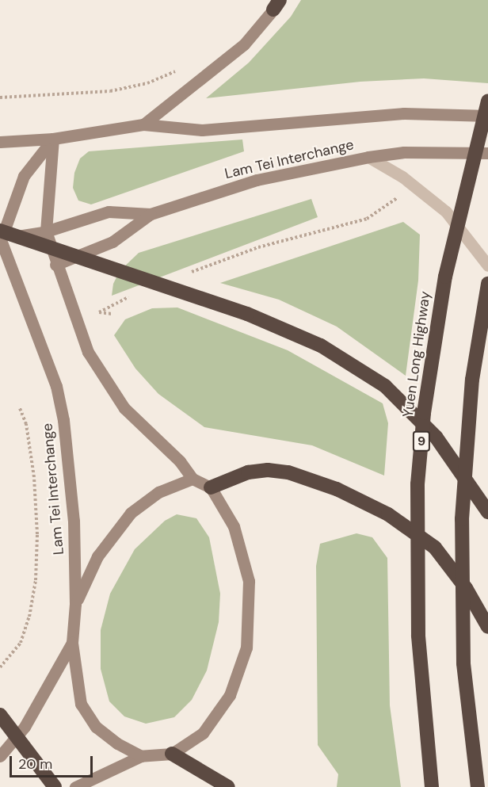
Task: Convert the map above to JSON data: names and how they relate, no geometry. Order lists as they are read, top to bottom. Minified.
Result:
{"streets":{"highway":["Yuen Long Highway","9"],"main road":["Lam Tei Interchange"]},"scale_bar":"20 m"}
